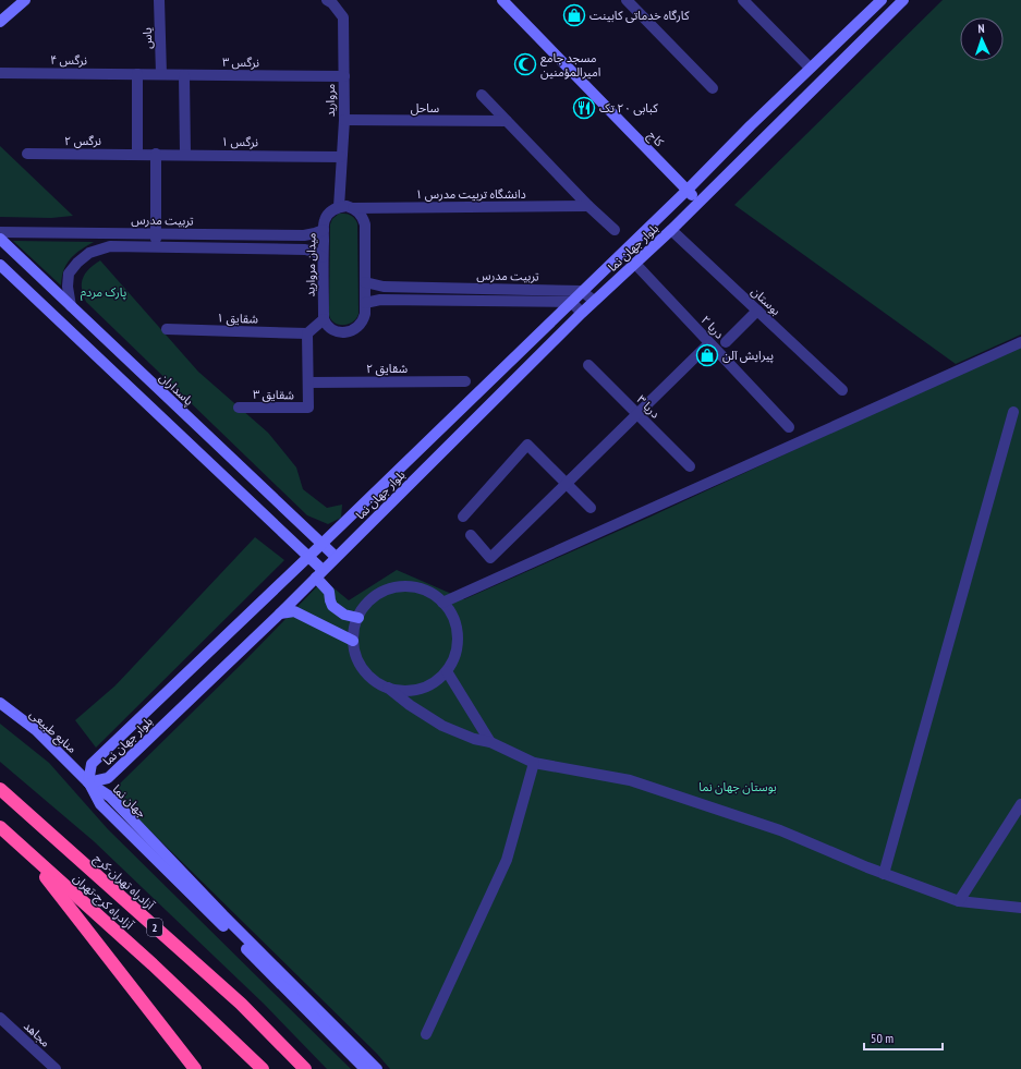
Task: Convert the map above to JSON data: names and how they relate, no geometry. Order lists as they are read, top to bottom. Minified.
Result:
{"streets":{"highway":["آزادراه تهران-کرج","آزادراه کرج-تهران","2"],"street":["یاس","نرگس ۴","نرگس ۳","مروارید","ساحل","کاج","نرگس ۲","نرگس ۱","۱ دانشگاه تربیت مدرس","تربیت مدرس","بلوار جهان نما","میدان مروارید","بوستان","شقایق ۱","دریا ۲","شقایق ۲","پاسداران","شقایق ۳","دریا ۳","منابع طبیعی","جهان نما","مجاهد"]},"crossings":[["یاس","نرگس ۳"],["نرگس ۴","نرگس ۳"],["نرگس ۳","مروارید"],["مروارید","ساحل"],["مروارید","نرگس ۱"],["مروارید","میدان مروارید"],["کاج","بلوار جهان نما"],["نرگس ۲","نرگس ۱"],["تربیت مدرس","بلوار جهان نما"],["تربیت مدرس","میدان مروارید"],["بلوار جهان نما","بوستان"],["بلوار جهان نما","دریا ۲"],["بلوار جهان نما","پاسداران"],["بلوار جهان نما","منابع طبیعی"],["بلوار جهان نما","جهان نما"],["شقایق ۲","شقایق ۳"],["منابع طبیعی","جهان نما"]],"parks":["پارک مردم","بوستان جهان نما"],"places":{"shop":["کارگاه خدماتی کابینت","پیرایش آلن"],"mosque":["مسجد جامع امیرالمؤمنین"],"restaurant":["کبابی ۲۰ تک"]},"scale_bar":"50 m","north":"top"}
